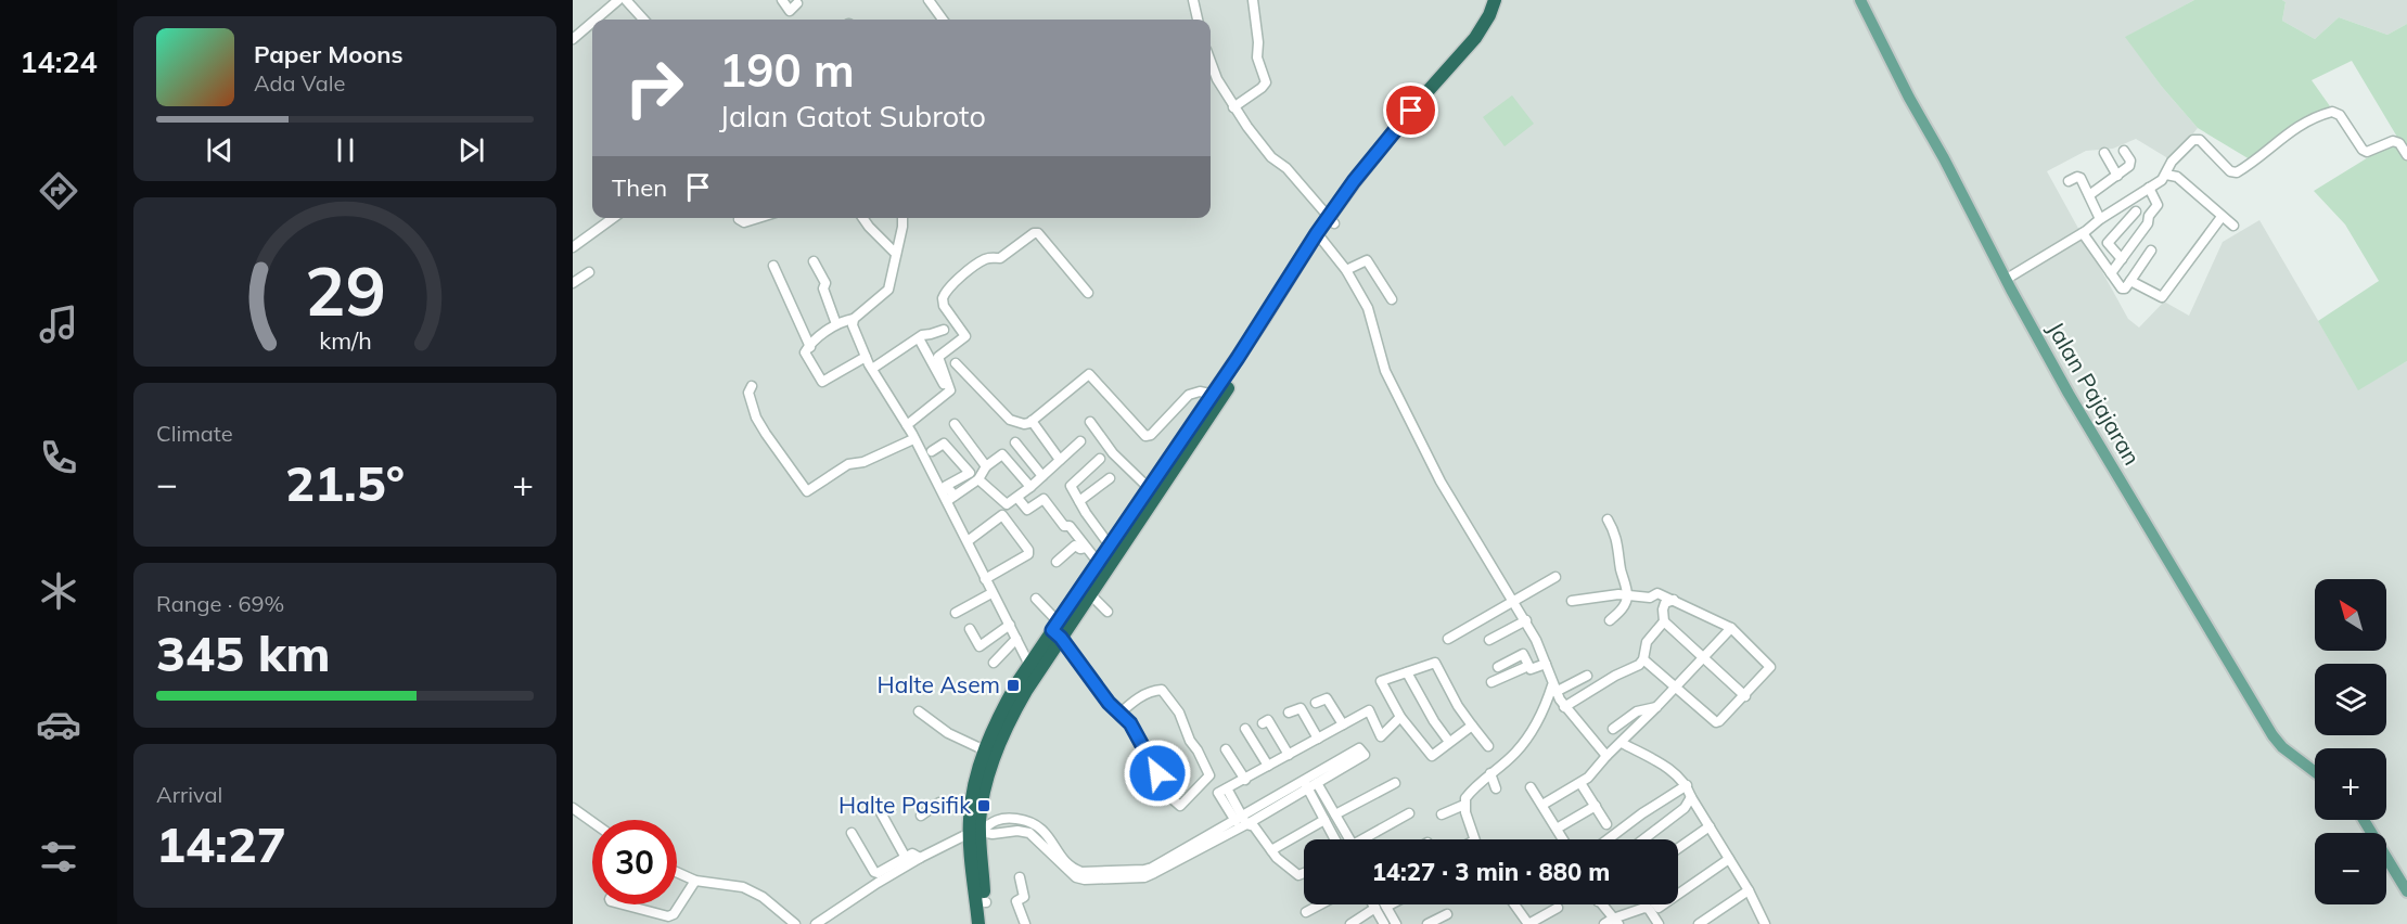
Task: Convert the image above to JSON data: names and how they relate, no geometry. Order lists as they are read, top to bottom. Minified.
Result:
{"streets":{"main road":["Jalan Pajajaran"]},"places":{"transit":["Halte Asem","Halte Pasifik"]},"north":"top left","page":{"tabs":"14:24","turn":["190 m","Jalan Gatot Subroto"],"song":["Paper Moons","Ada Vale"],"then":"Then","tile":["Climate",["Range · 69%","345 km"],["Arrival","14:27"]],"heat":["−","21.5°","+"],"map_buttons":["+","−"],"limit":"30","trip":"14:27 · 3 min · 880 m","gauge":["29","km/h"]}}
